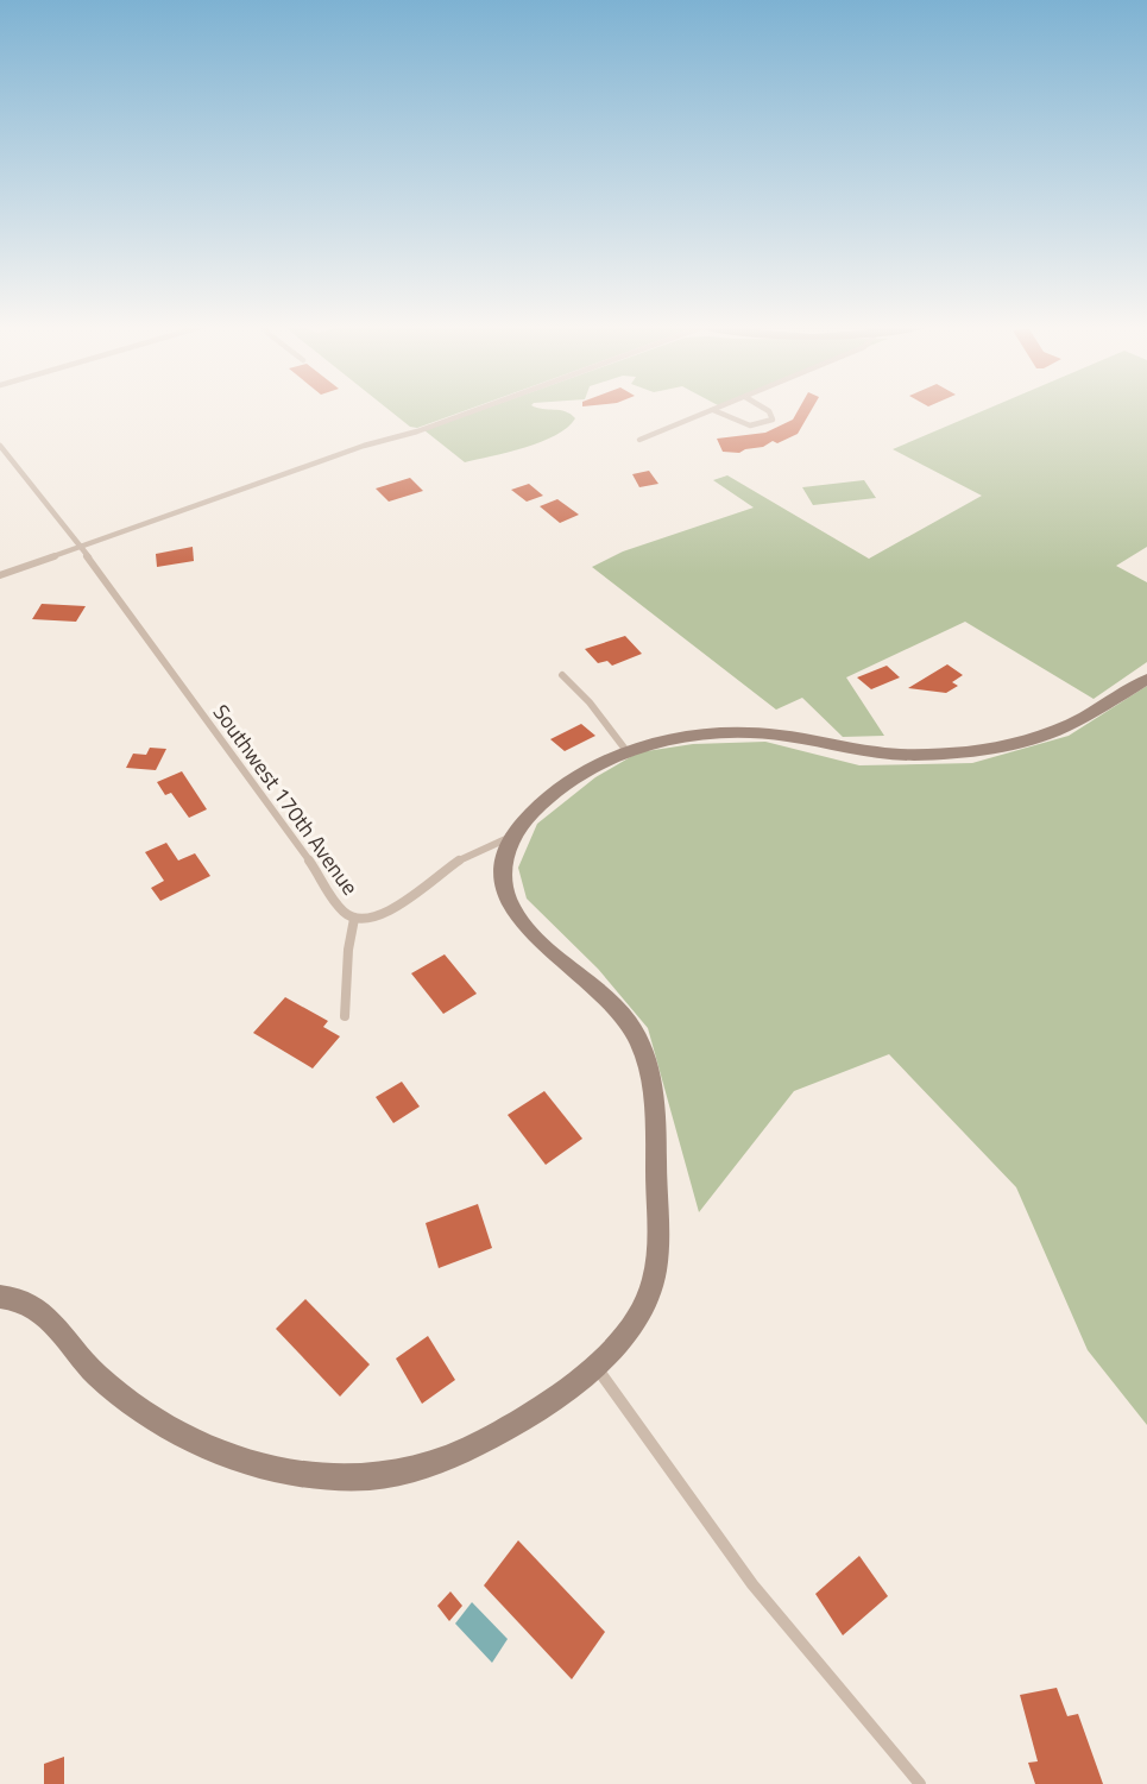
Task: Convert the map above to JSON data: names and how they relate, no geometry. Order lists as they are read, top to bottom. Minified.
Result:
{"streets":{"lane":["Southwest 170th Avenue"]}}
